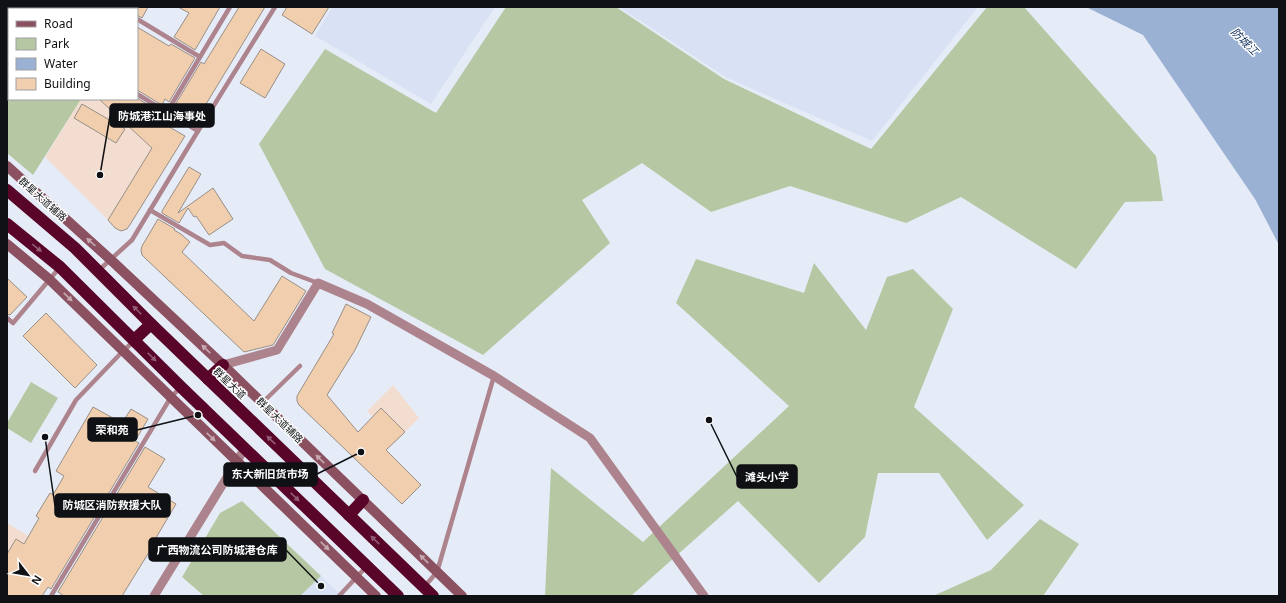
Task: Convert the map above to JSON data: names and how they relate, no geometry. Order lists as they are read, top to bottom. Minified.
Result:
{"streets":{"highway":["群星大道"],"street":["群星大道辅路"]},"water":["防城江"],"places":["防城港江山海事处","荣和苑","滩头小学","防城区消防救援大队","东大新旧货市场","广西物流公司防城港仓库"],"legend":["Road","Park","Water","Building"],"north":"bottom right"}
